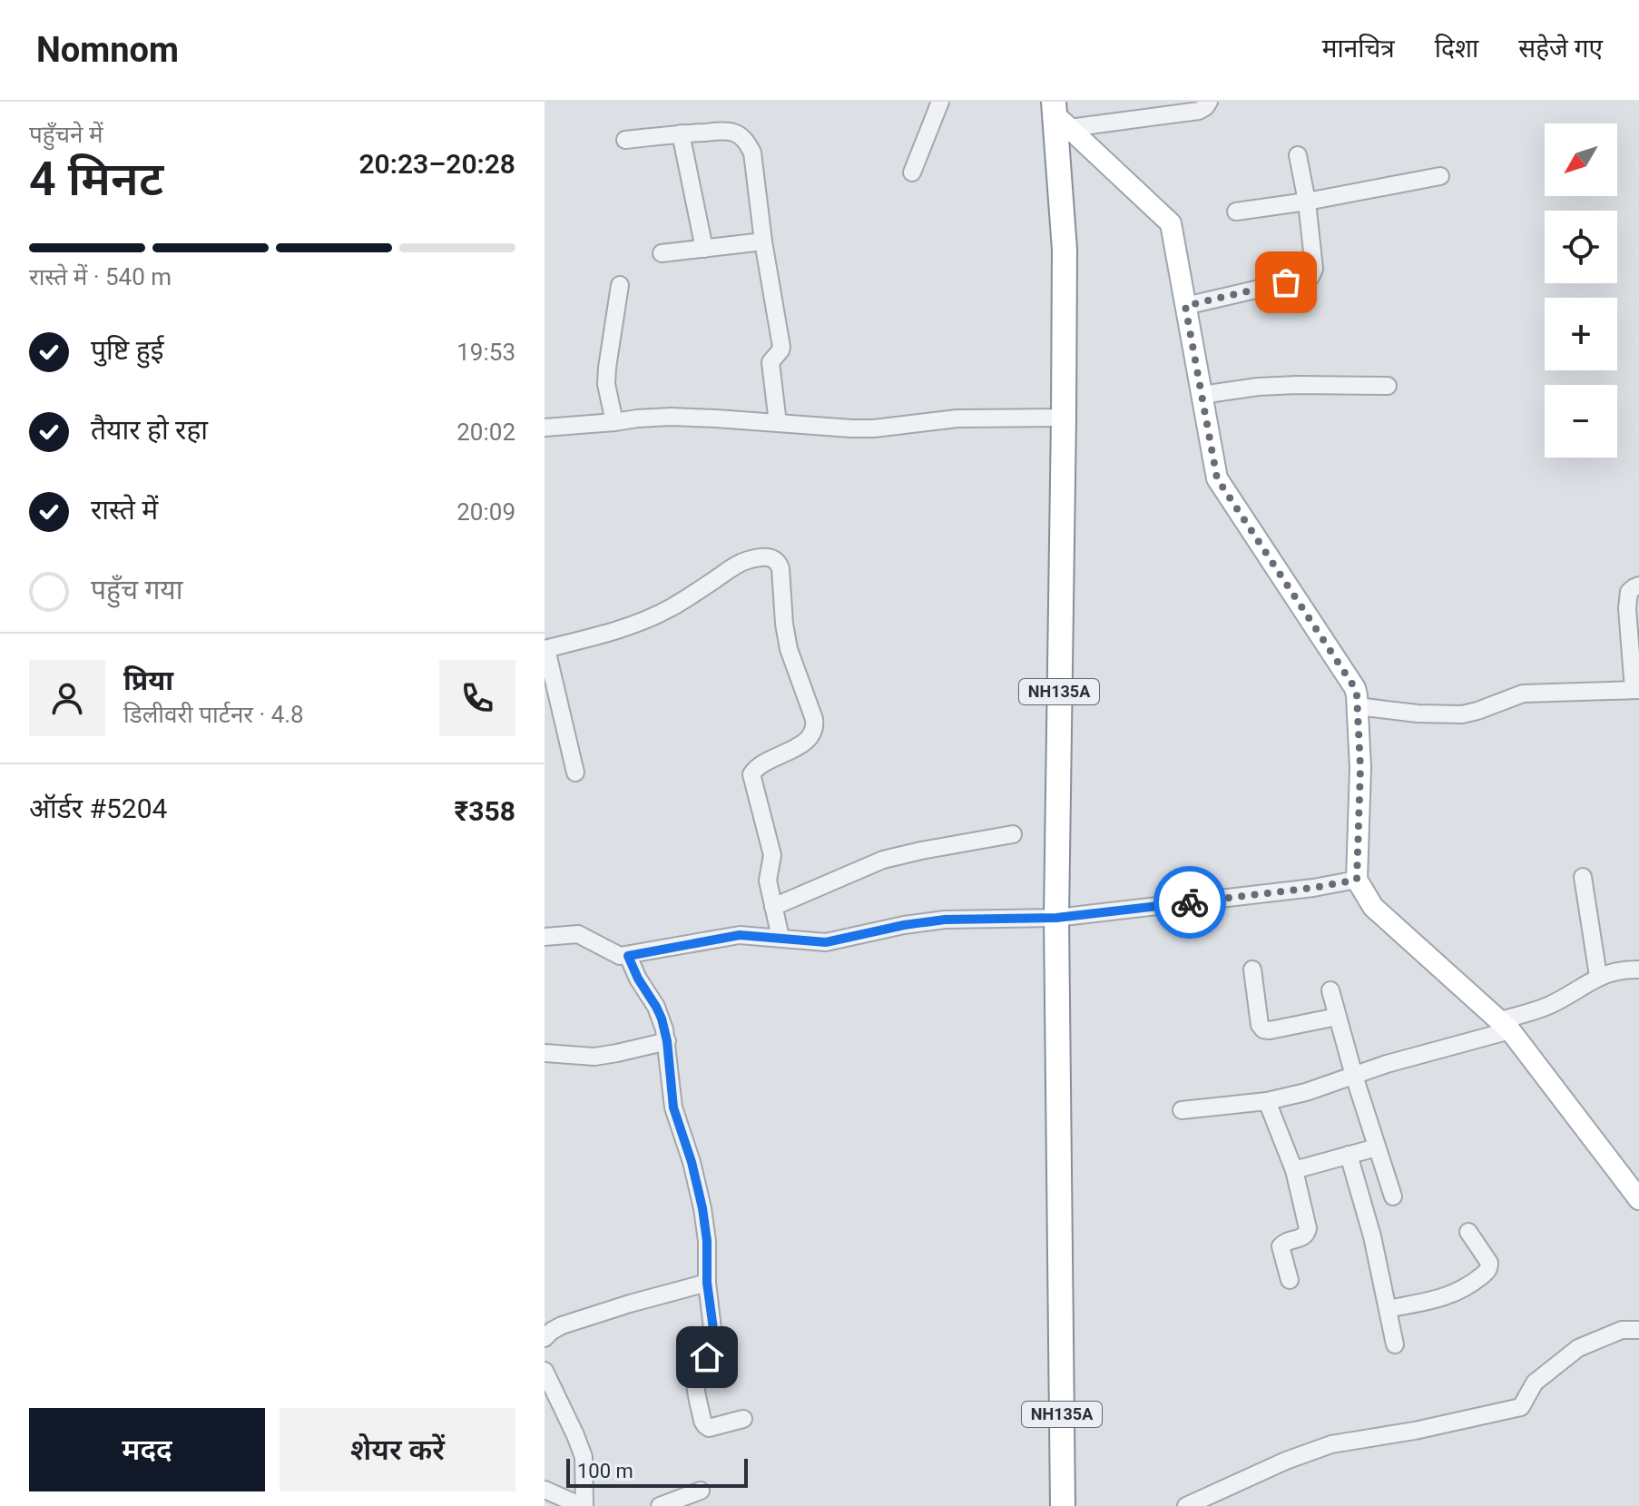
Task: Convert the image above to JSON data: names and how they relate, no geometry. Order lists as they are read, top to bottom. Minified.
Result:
{"streets":{"highway":["NH135A"]},"scale_bar":"100 m","north":"bottom left","page":{"header":"Nomnom","nav":["मानचित्र","दिशा","सहेजे गए"],"heading":["4 मिनट","पहुँचने में","20:23–20:28"],"panel":["प्रिया","डिलीवरी पार्टनर · 4.8","ऑर्डर #5204","₹358"],"map_buttons":["+","−"],"bar":"रास्ते में · 540 m","list":[["पुष्टि हुई","19:53"],["तैयार हो रहा","20:02"],["रास्ते में","20:09"],"पहुँच गया"],"buttons":["मदद","शेयर करें"],"scale":"100 m"}}
